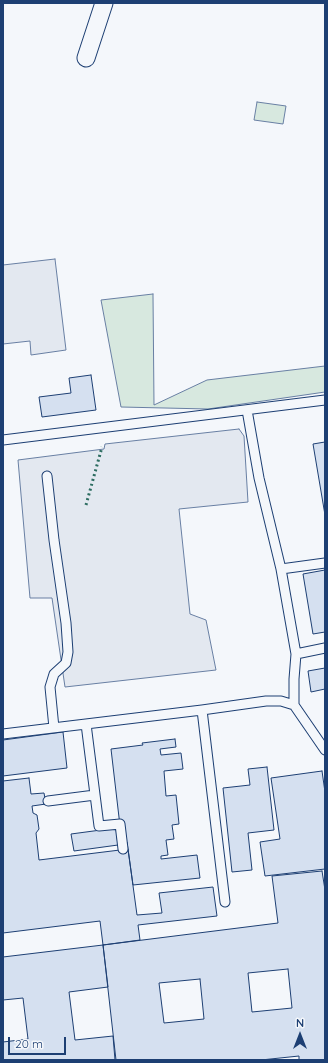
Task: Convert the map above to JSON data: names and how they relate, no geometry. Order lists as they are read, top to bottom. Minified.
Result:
{"scale_bar":"20 m","north":"top"}
